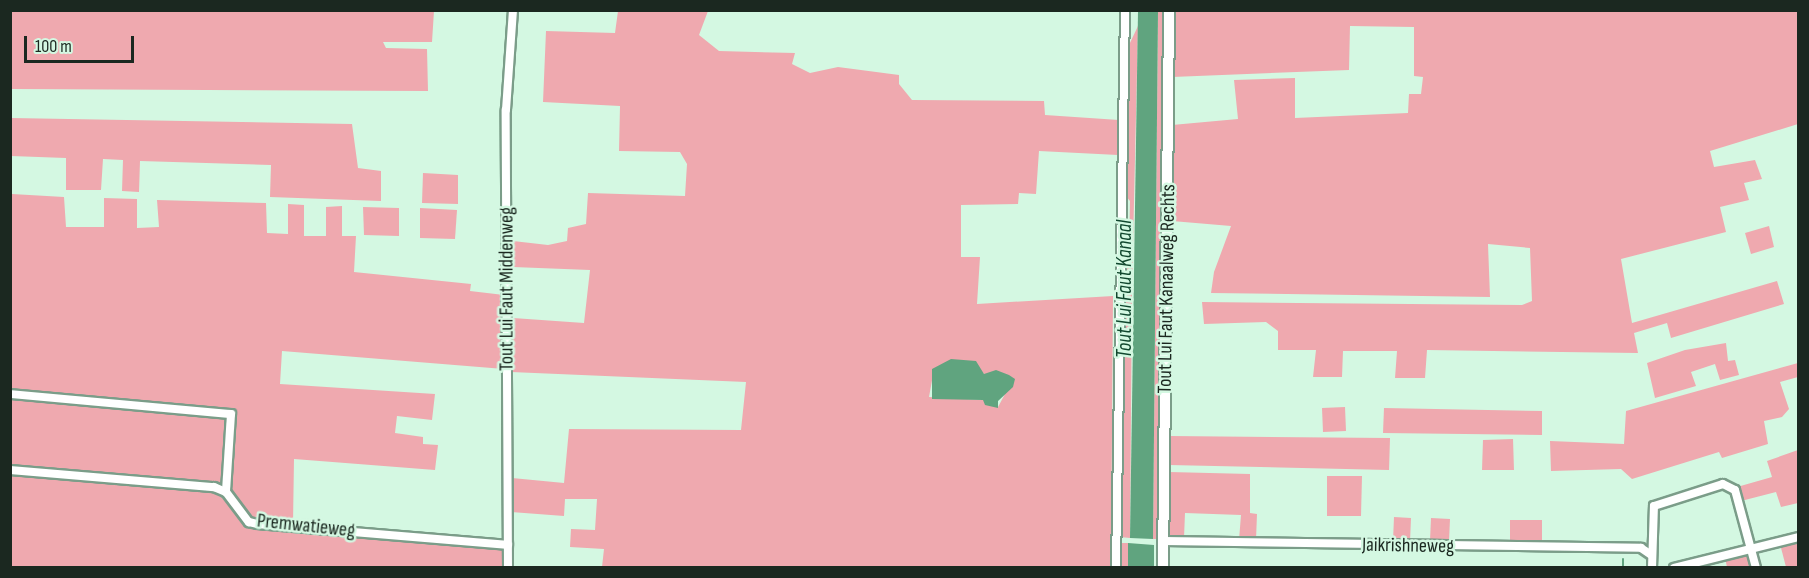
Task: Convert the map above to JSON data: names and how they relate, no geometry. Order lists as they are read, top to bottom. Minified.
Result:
{"streets":{"street":["Tout Lui Faut Middenweg","Tout Lui Faut Kanaalweg Rechts","Premwatieweg","Jaikrishneweg"]},"crossings":[["Tout Lui Faut Middenweg","Premwatieweg"],["Tout Lui Faut Kanaalweg Rechts","Jaikrishneweg"]],"water":["Tout Lui Faut Kanaal"],"scale_bar":"100 m"}
